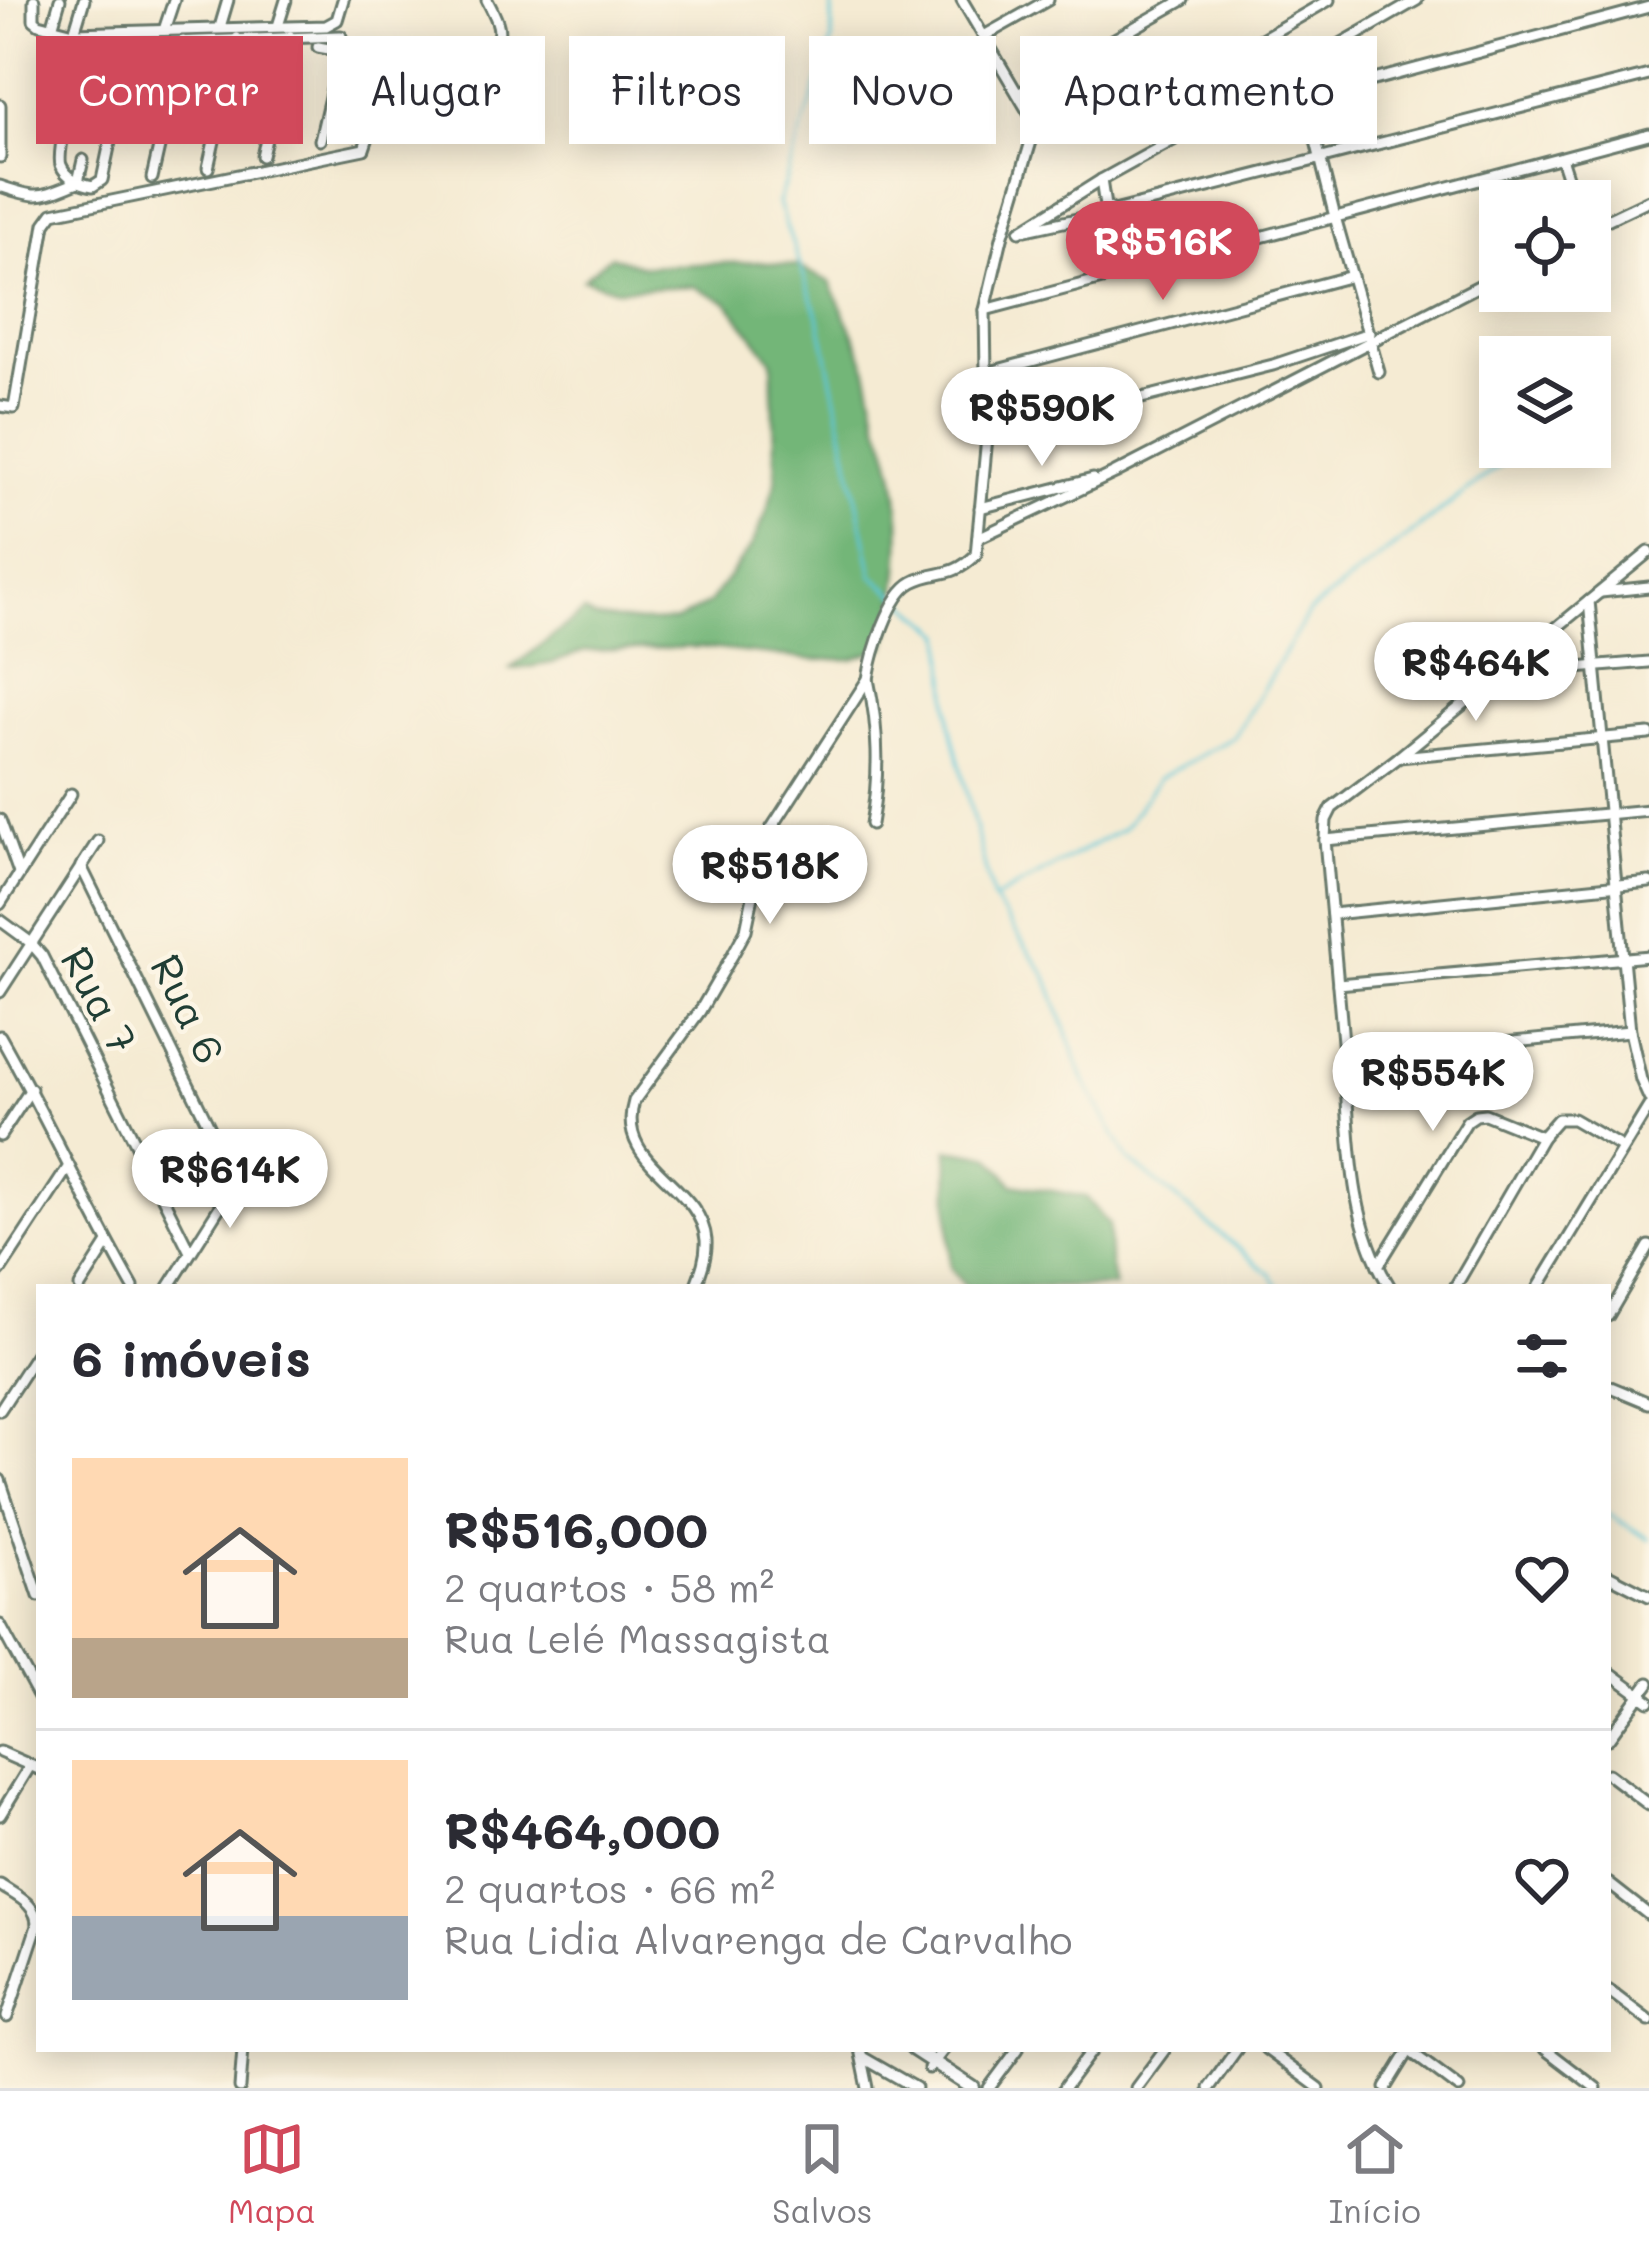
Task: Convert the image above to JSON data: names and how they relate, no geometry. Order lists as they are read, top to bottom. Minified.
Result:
{"streets":{"street":["Rua 7","Rua 6"]},"page":{"chip":["Comprar","Alugar","Filtros","Novo","Apartamento"],"price":["R$516K","R$590K","R$464K","R$518K","R$554K","R$614K"],"heading":"6 imóveis","list":[{"name":"R$516,000","note":"2 quartos · 58 m² · Rua Lelé Massagista"},{"name":"R$464,000","note":"2 quartos · 66 m² · Rua Lidia Alvarenga de Carvalho"}],"tabs":["Mapa","Salvos","Início"]}}
